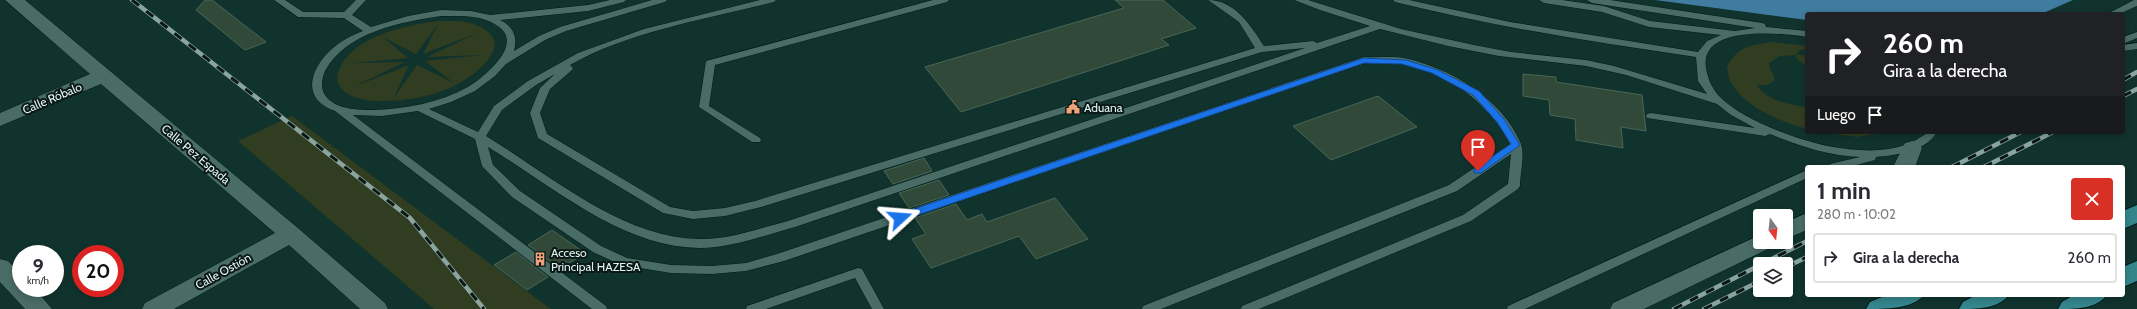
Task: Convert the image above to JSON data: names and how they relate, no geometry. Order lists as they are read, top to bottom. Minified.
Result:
{"streets":{"street":["Calle Róbalo","Calle Pez Espada","Calle Ostión"]},"crossings":[["Calle Róbalo","Calle Pez Espada"],["Calle Pez Espada","Calle Ostión"]],"places":{"public building":["Aduana"],"building":["Acceso Principal HAZESA"]},"north":"bottom","page":{"turn":["260 m","Gira a la derecha"],"then":"Luego","heading":["1 min","280 m · 10:02"],"list":[{"name":"Gira a la derecha","value":"260 m"}],"speed":"9 km/h","limit":"20"}}
